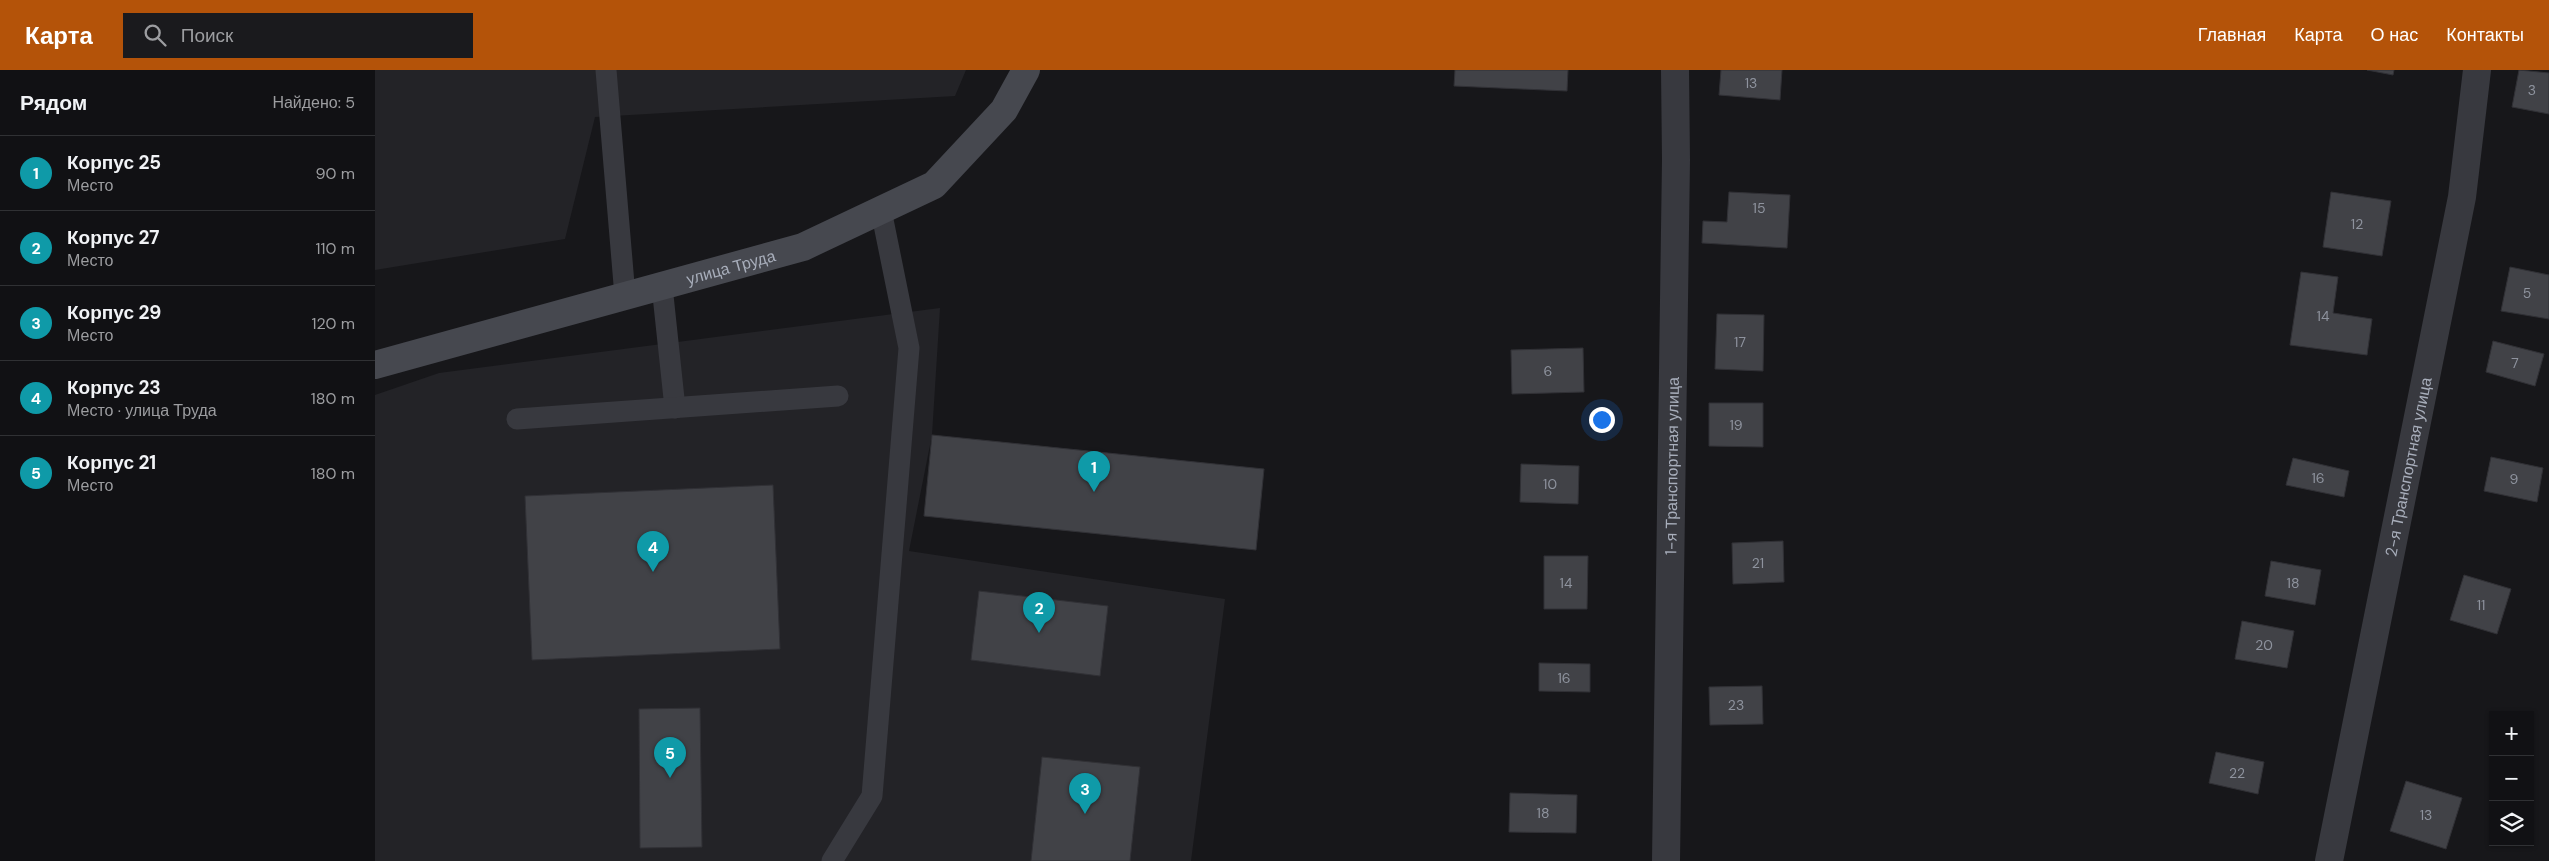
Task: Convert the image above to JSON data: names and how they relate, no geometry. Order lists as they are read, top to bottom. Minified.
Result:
{"streets":{"street":["улица Труда","1-я Транспортная улица","2-я Транспортная улица"]},"house_numbers":["13","3","15","12","5","14","17","7","6","19","16","9","10","21","14","18","11","20","16","23","22","18","13"],"page":{"header":"Карта","search":"Поиск","nav":["Главная","Карта","О нас","Контакты"],"heading":["Рядом","Найдено: 5"],"list":[{"mark":"1","name":"Корпус 25","note":"Место","value":"90 m"},{"mark":"2","name":"Корпус 27","note":"Место","value":"110 m"},{"mark":"3","name":"Корпус 29","note":"Место","value":"120 m"},{"mark":"4","name":"Корпус 23","note":"Место · улица Труда","value":"180 m"},{"mark":"5","name":"Корпус 21","note":"Место","value":"180 m"}],"pins":["1","4","2","5","3"],"map_buttons":["+","−"]}}
